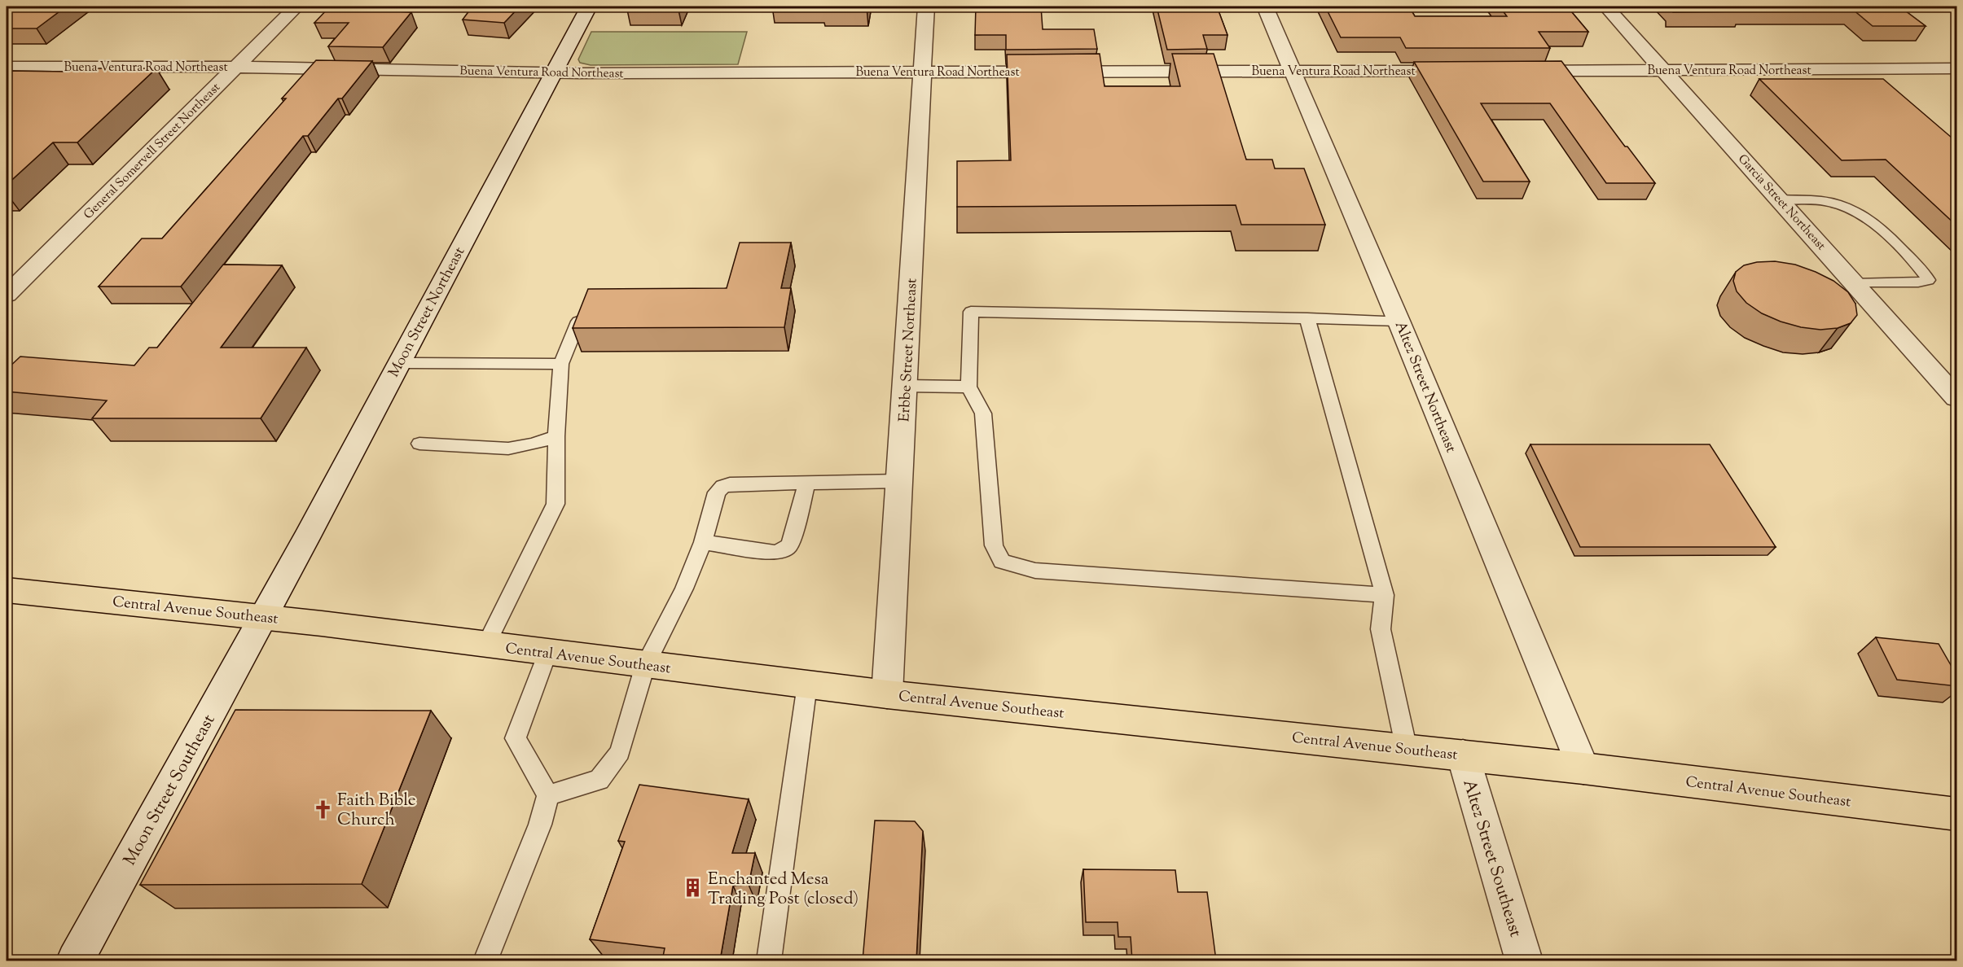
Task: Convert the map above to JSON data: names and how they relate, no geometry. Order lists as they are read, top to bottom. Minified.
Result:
{"streets":{"main road":["Central Avenue Southeast"],"street":["Buena Ventura Road Northeast","General Somervell Street Northeast","Garcia Street Northeast","Moon Street Northeast","Erbbe Street Northeast","Altez Street Northeast","Moon Street Southeast","Altez Street Southeast"]},"crossings":[["Buena Ventura Road Northeast","General Somervell Street Northeast"],["Buena Ventura Road Northeast","Garcia Street Northeast"],["Buena Ventura Road Northeast","Moon Street Northeast"],["Buena Ventura Road Northeast","Erbbe Street Northeast"],["Buena Ventura Road Northeast","Altez Street Northeast"],["Moon Street Northeast","Central Avenue Southeast"],["Moon Street Northeast","Moon Street Southeast"],["Erbbe Street Northeast","Central Avenue Southeast"],["Altez Street Northeast","Central Avenue Southeast"],["Central Avenue Southeast","Moon Street Southeast"],["Central Avenue Southeast","Altez Street Southeast"]],"places":{"church":["Faith Bible Church"],"building":["Enchanted Mesa Trading Post (closed)"]}}
